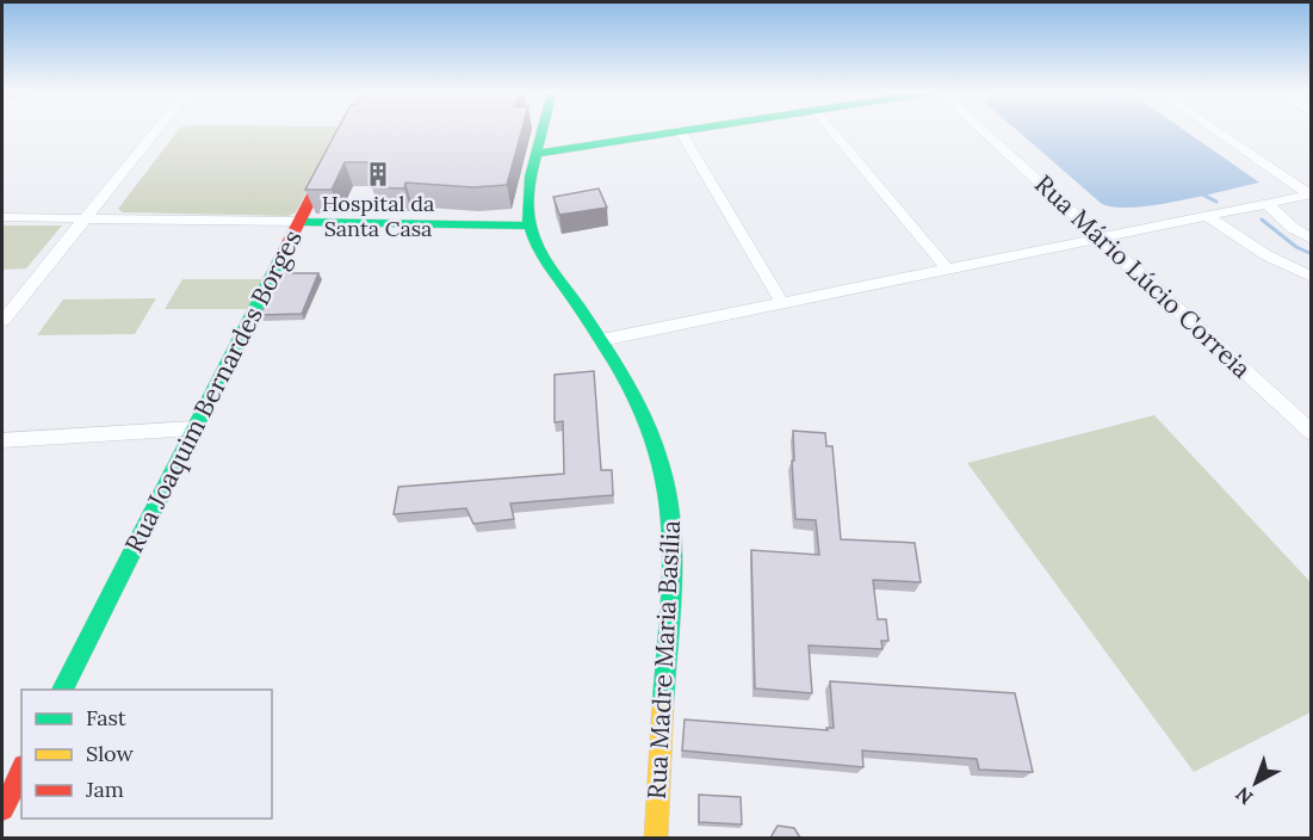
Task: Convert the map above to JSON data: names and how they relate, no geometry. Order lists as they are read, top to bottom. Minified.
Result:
{"streets":{"street":["Rua Mário Lúcio Correia","Rua Joaquim Bernardes Borges","Rua Madre Maria Basília"]},"places":{"building":["Hospital da Santa Casa"]},"legend":["Fast","Slow","Jam"],"north":"bottom left"}
